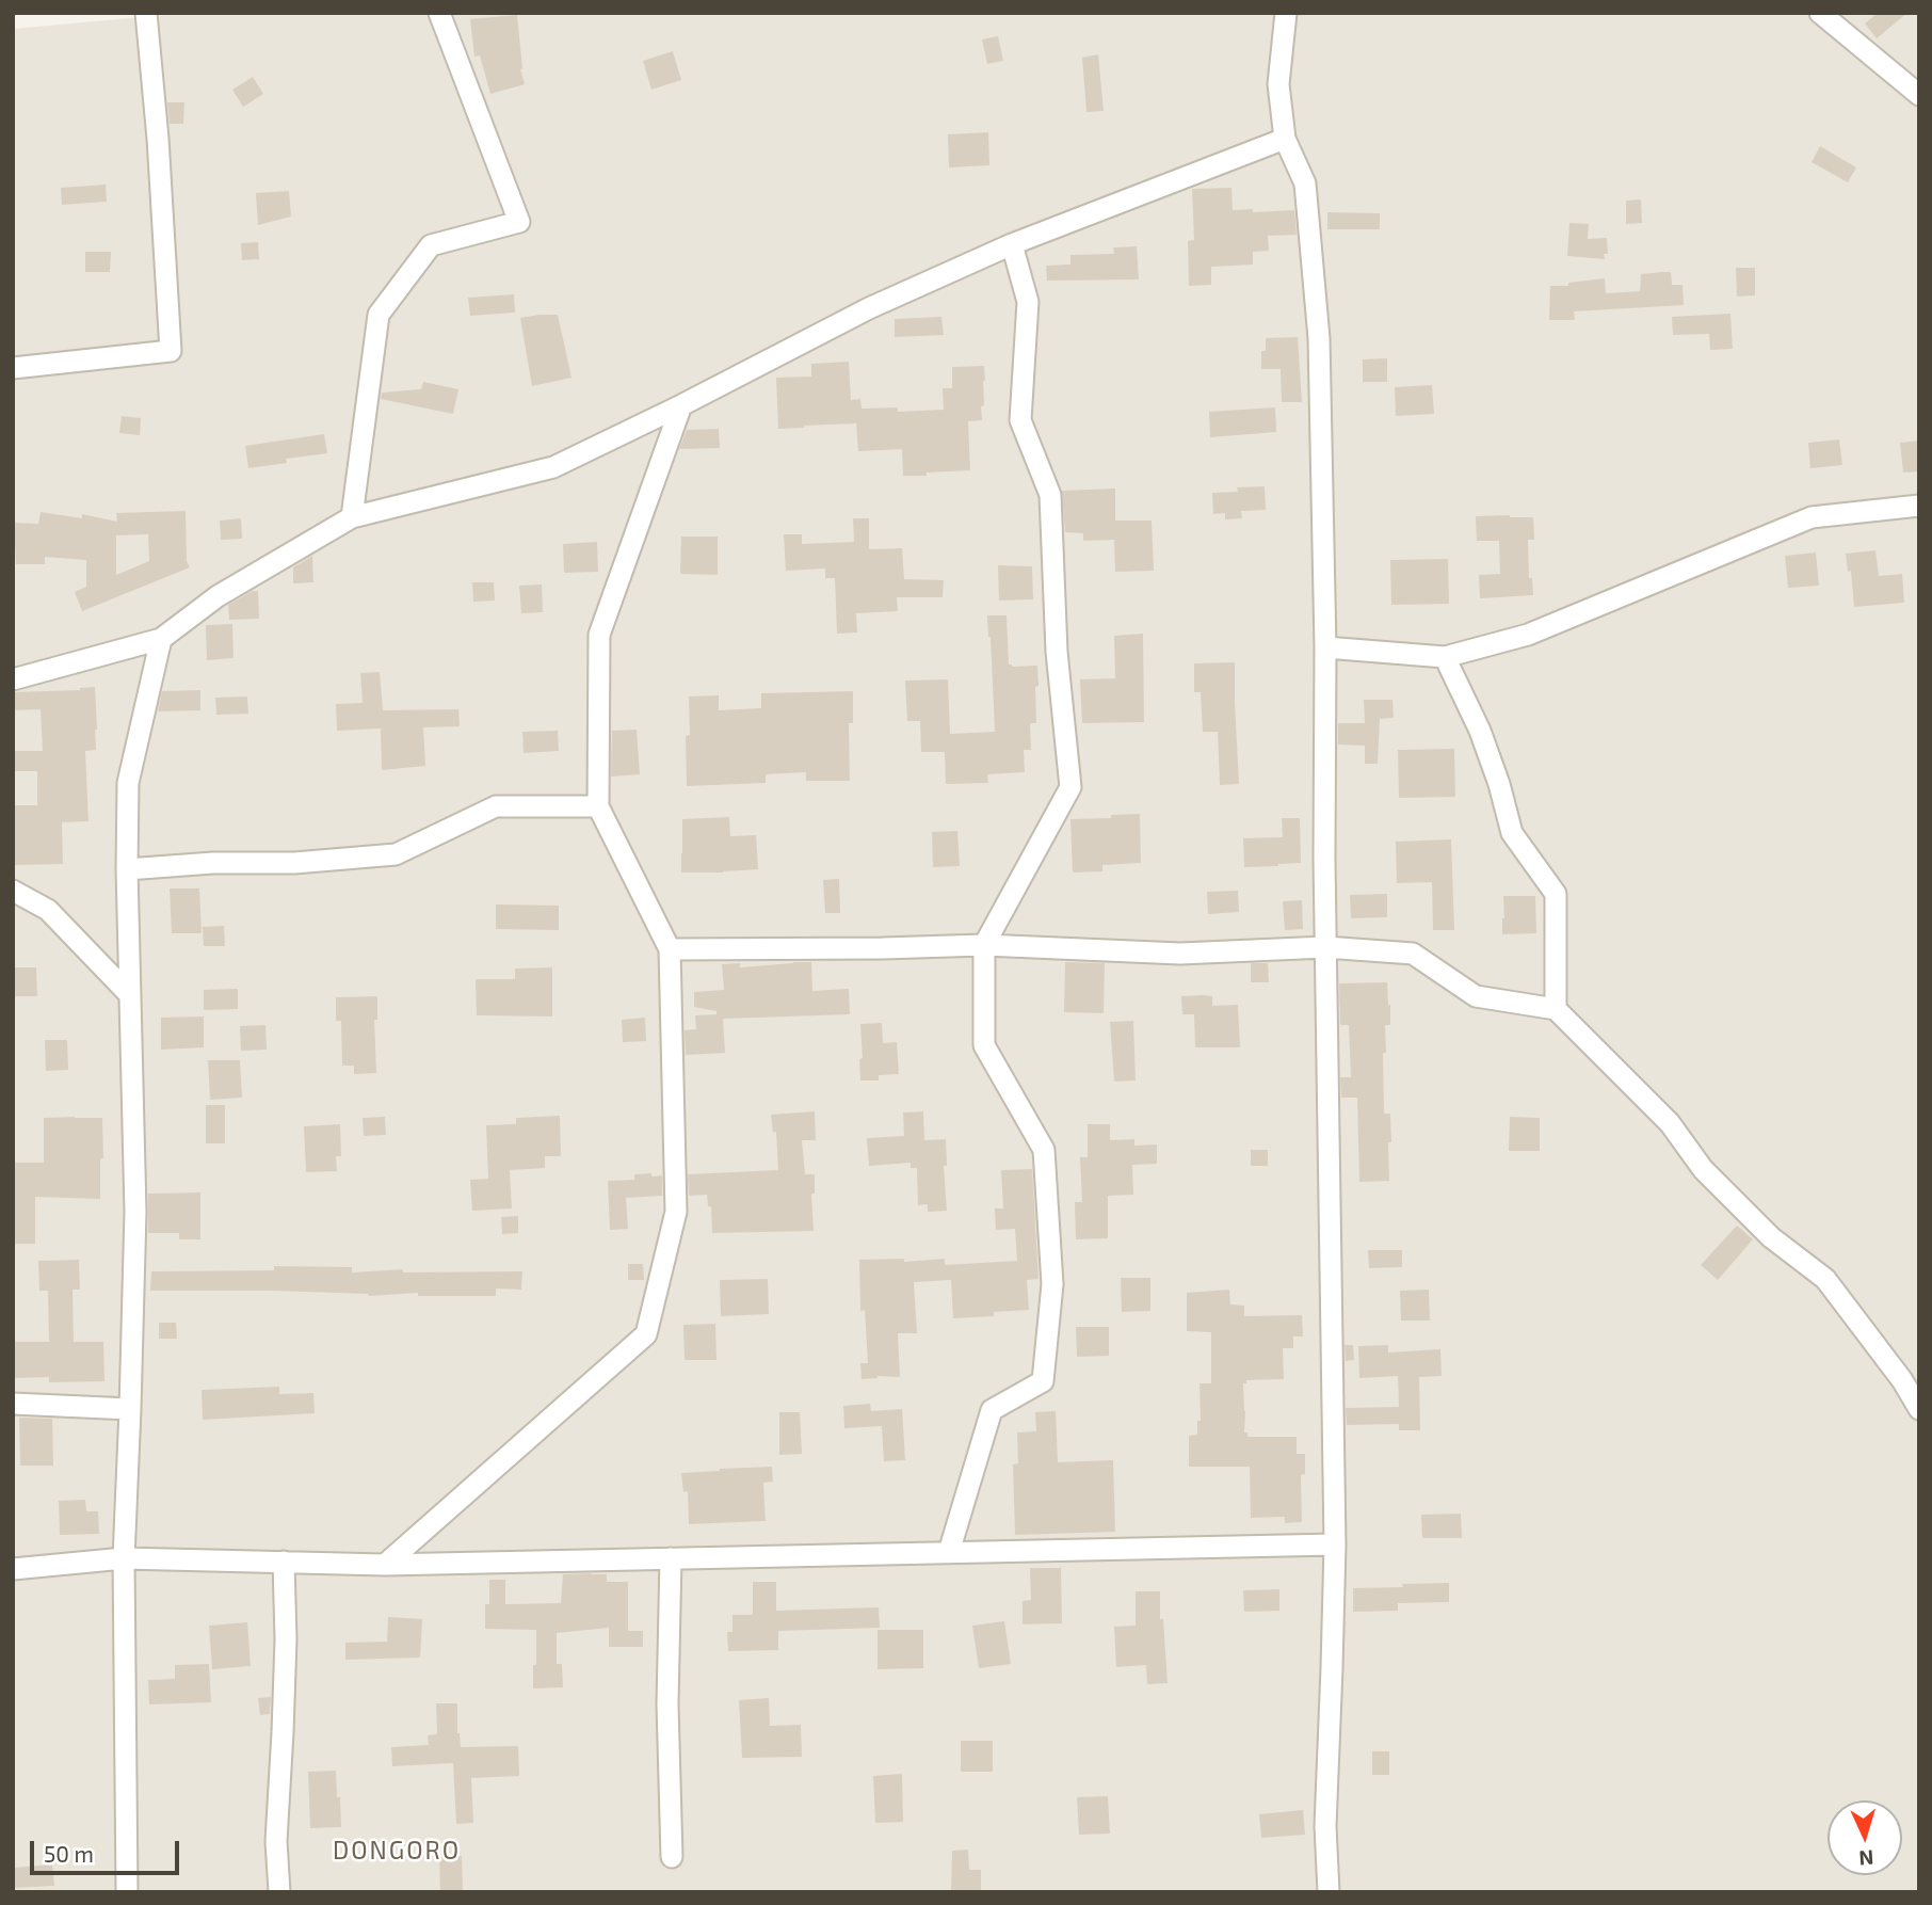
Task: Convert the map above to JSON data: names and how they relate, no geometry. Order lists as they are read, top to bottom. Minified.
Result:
{"districts":["DONGORO"],"scale_bar":"50 m","north":"bottom"}
